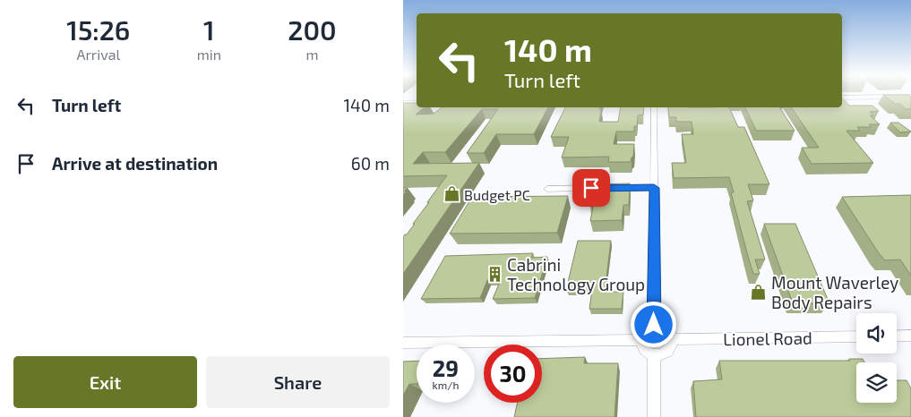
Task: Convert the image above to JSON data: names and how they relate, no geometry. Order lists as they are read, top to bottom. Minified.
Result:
{"streets":{"street":["Lionel Road"]},"places":{"shop":["Budget PC","Mount Waverley Body Repairs"],"building":["Cabrini Technology Group"]},"page":{"eta":["15:26","Arrival","1","min","200","m"],"turn":["140 m","Turn left"],"list":[{"name":"Turn left","value":"140 m"},{"name":"Arrive at destination","value":"60 m"}],"speed":"29 km/h","limit":"30","buttons":["Exit","Share"]}}
